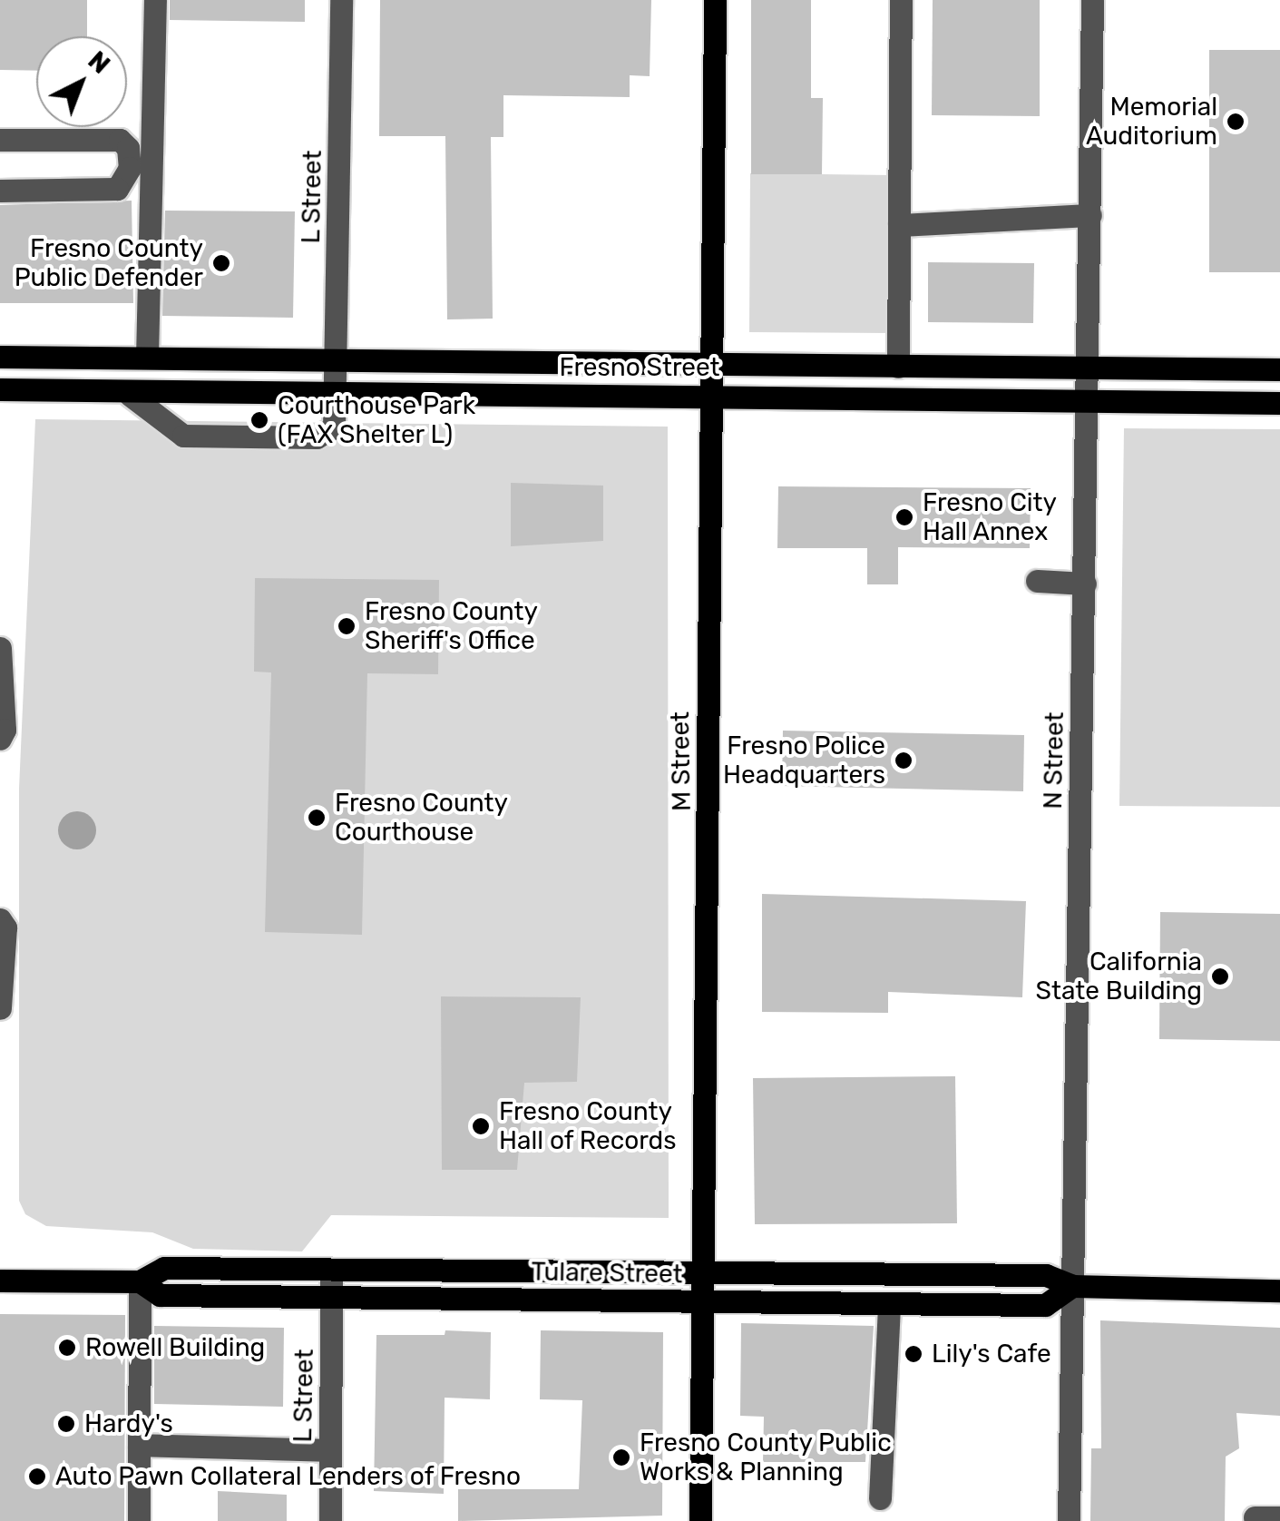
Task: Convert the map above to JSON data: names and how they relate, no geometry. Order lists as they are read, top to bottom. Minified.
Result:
{"streets":{"main road":["Fresno Street","M Street","Tulare Street"],"street":["L Street","N Street"]},"crossings":[["L Street","Fresno Street"],["L Street","Tulare Street"],["Fresno Street","N Street"],["Fresno Street","M Street"],["N Street","Tulare Street"],["M Street","Tulare Street"]],"places":["Memorial Auditorium","Fresno County Public Defender","Courthouse Park (FAX Shelter L)","Fresno City Hall Annex","Fresno County Sheriff's Office","Fresno Police Headquarters","Fresno County Courthouse","California State Building","Fresno County Hall of Records","Rowell Building","Lily's Cafe","Hardy's","Fresno County Public Works & Planning","Auto Pawn Collateral Lenders of Fresno"],"north":"top right"}
